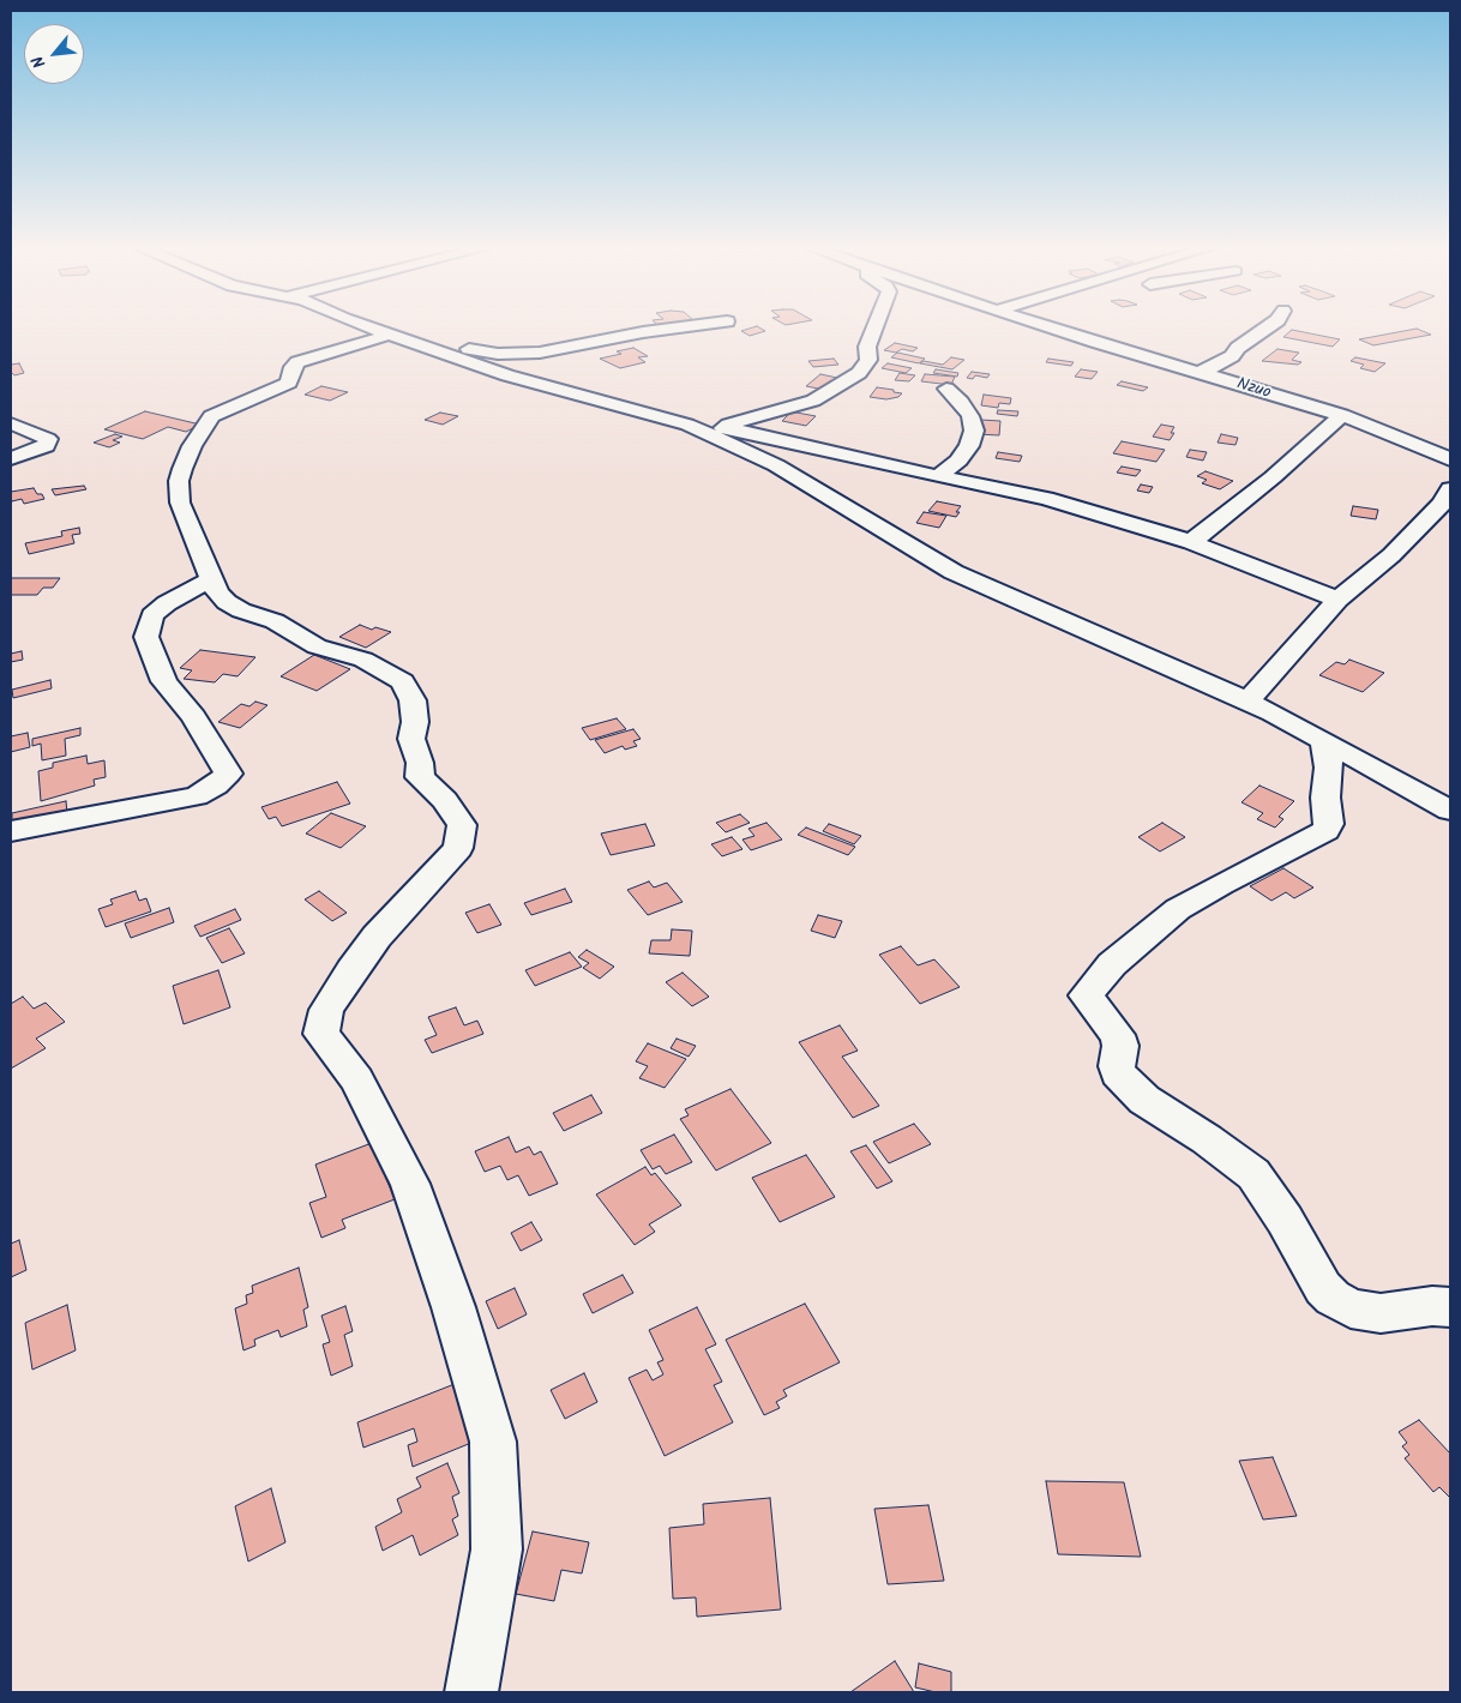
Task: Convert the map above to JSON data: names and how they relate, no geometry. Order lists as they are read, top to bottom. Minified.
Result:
{"streets":{"street":["Nzuo"]},"north":"bottom left"}
